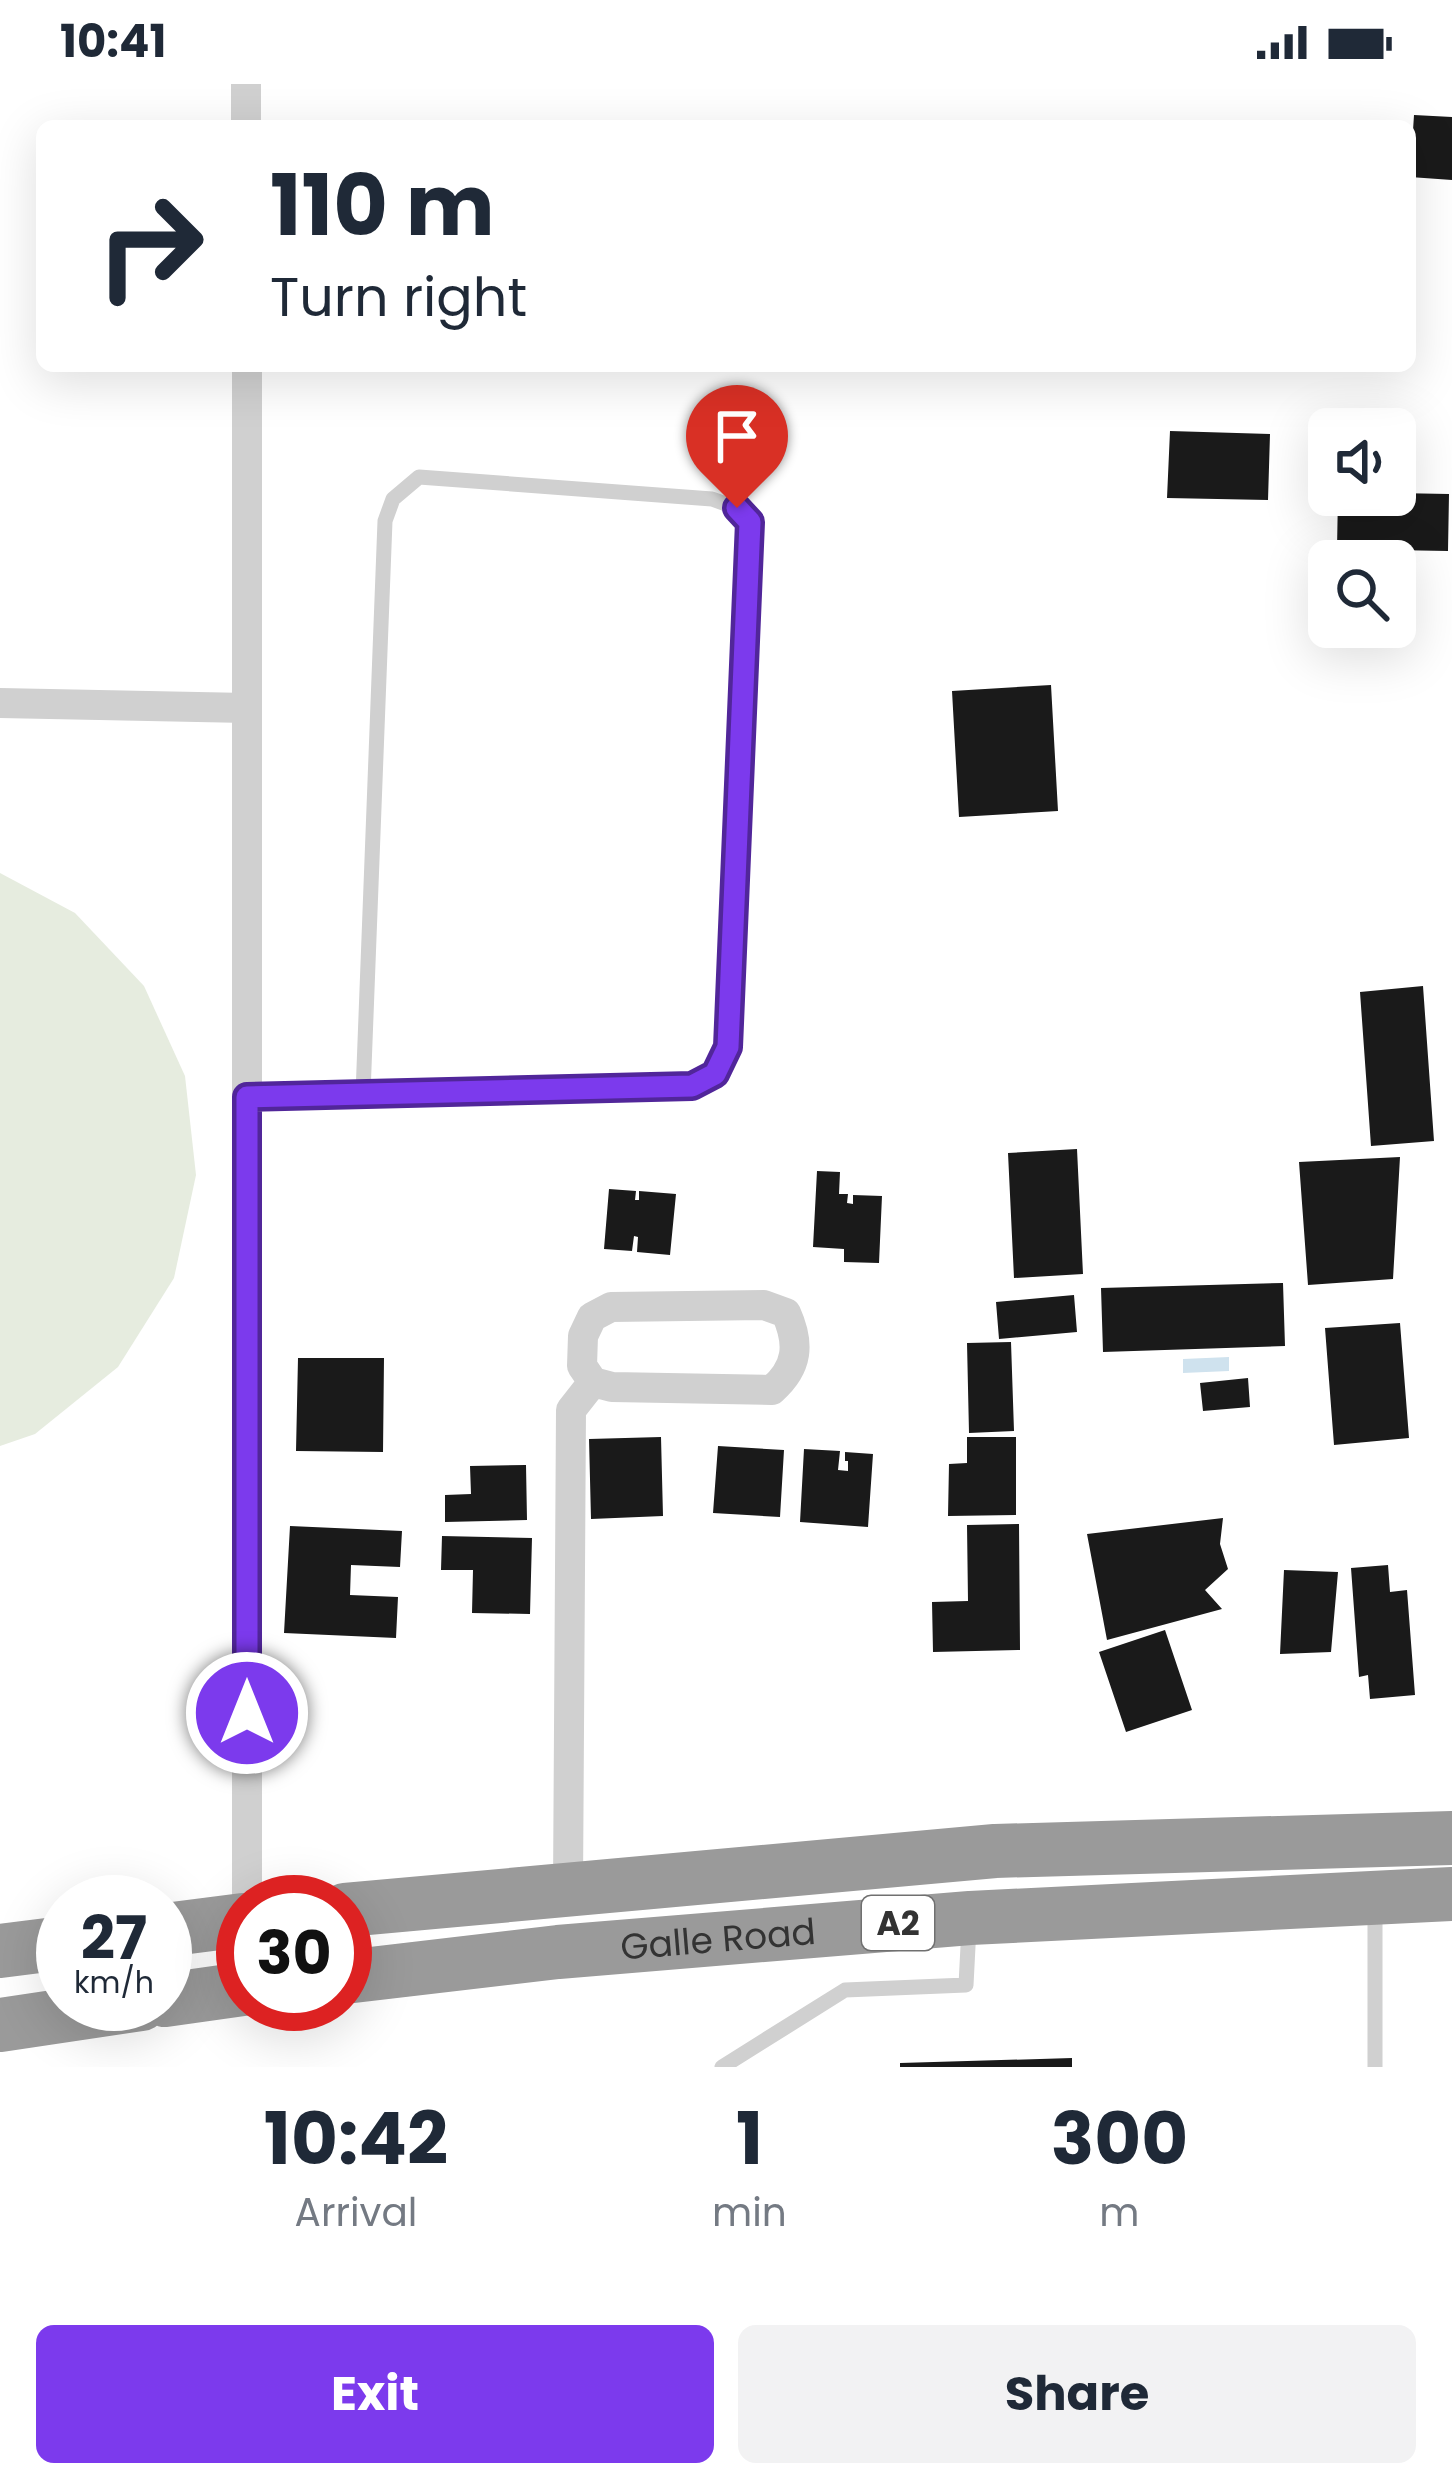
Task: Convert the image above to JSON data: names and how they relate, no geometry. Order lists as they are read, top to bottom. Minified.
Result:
{"streets":{"highway":["A2","Galle Road"]},"page":{"status":"10:41","turn":["110 m","Turn right"],"speed":"27 km/h","limit":"30","eta":["10:42","Arrival","1","min","300","m"],"buttons":["Exit","Share"]}}
